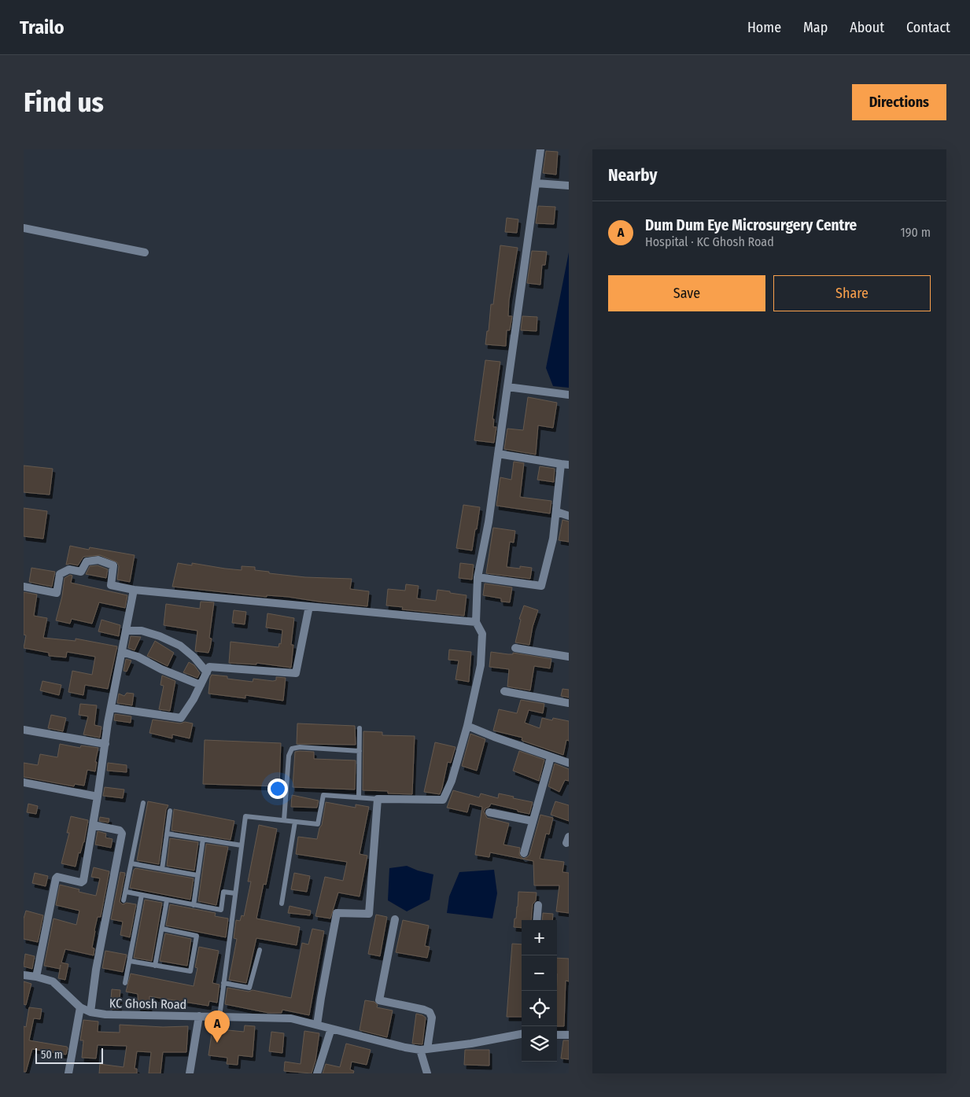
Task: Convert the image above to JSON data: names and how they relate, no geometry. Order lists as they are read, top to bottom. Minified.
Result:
{"streets":{"street":["KC Ghosh Road"]},"scale_bar":"50 m","page":{"header":"Trailo","nav":["Home","Map","About","Contact"],"buttons":["Directions",["Save","Share"]],"title":"Find us","heading":"Nearby","list":[{"mark":"A","name":"Dum Dum Eye Microsurgery Centre","note":"Hospital · KC Ghosh Road","value":"190 m"}],"map_buttons":["+","−"],"pins":"A","scale":"50 m"}}
